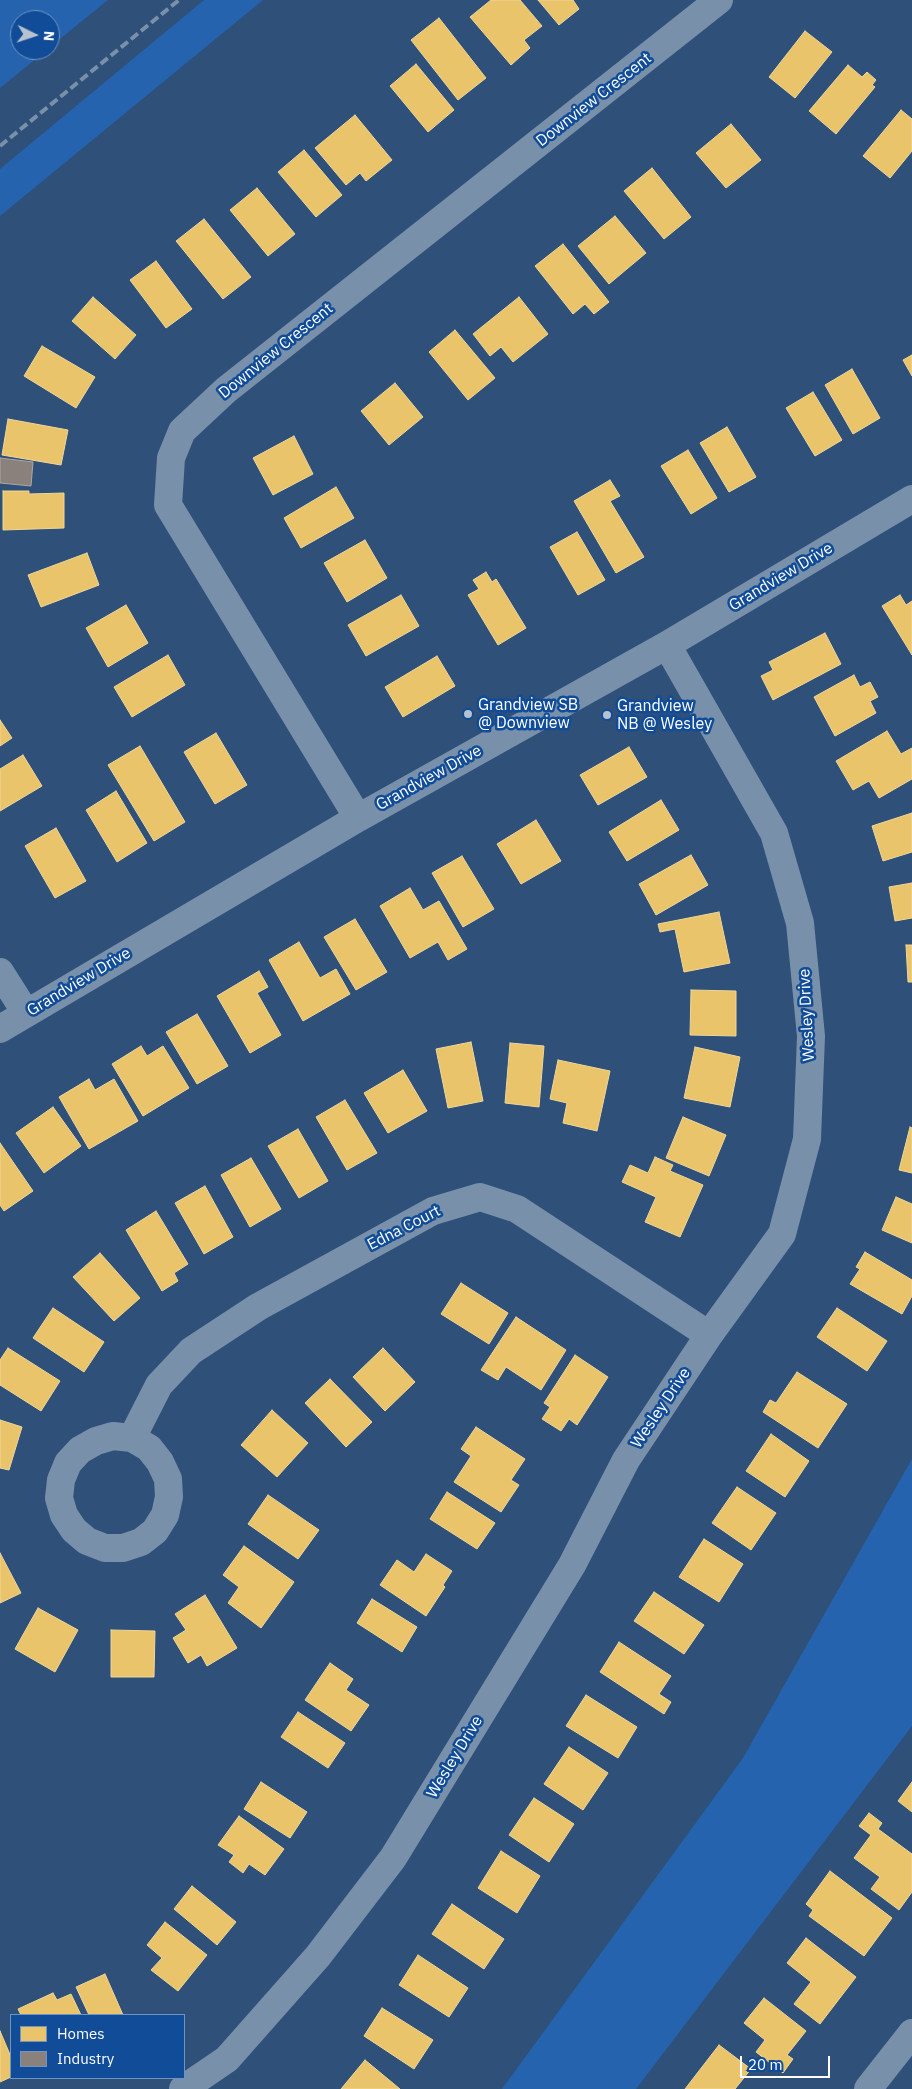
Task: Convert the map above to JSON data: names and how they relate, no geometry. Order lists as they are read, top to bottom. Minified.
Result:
{"streets":{"street":["Downview Crescent","Grandview Drive","Wesley Drive","Edna Court"]},"crossings":[["Downview Crescent","Grandview Drive"],["Grandview Drive","Wesley Drive"],["Wesley Drive","Edna Court"]],"places":["Grandview SB @ Downview","Grandview NB @ Wesley"],"legend":["Homes","Industry"],"scale_bar":"20 m","north":"right"}
